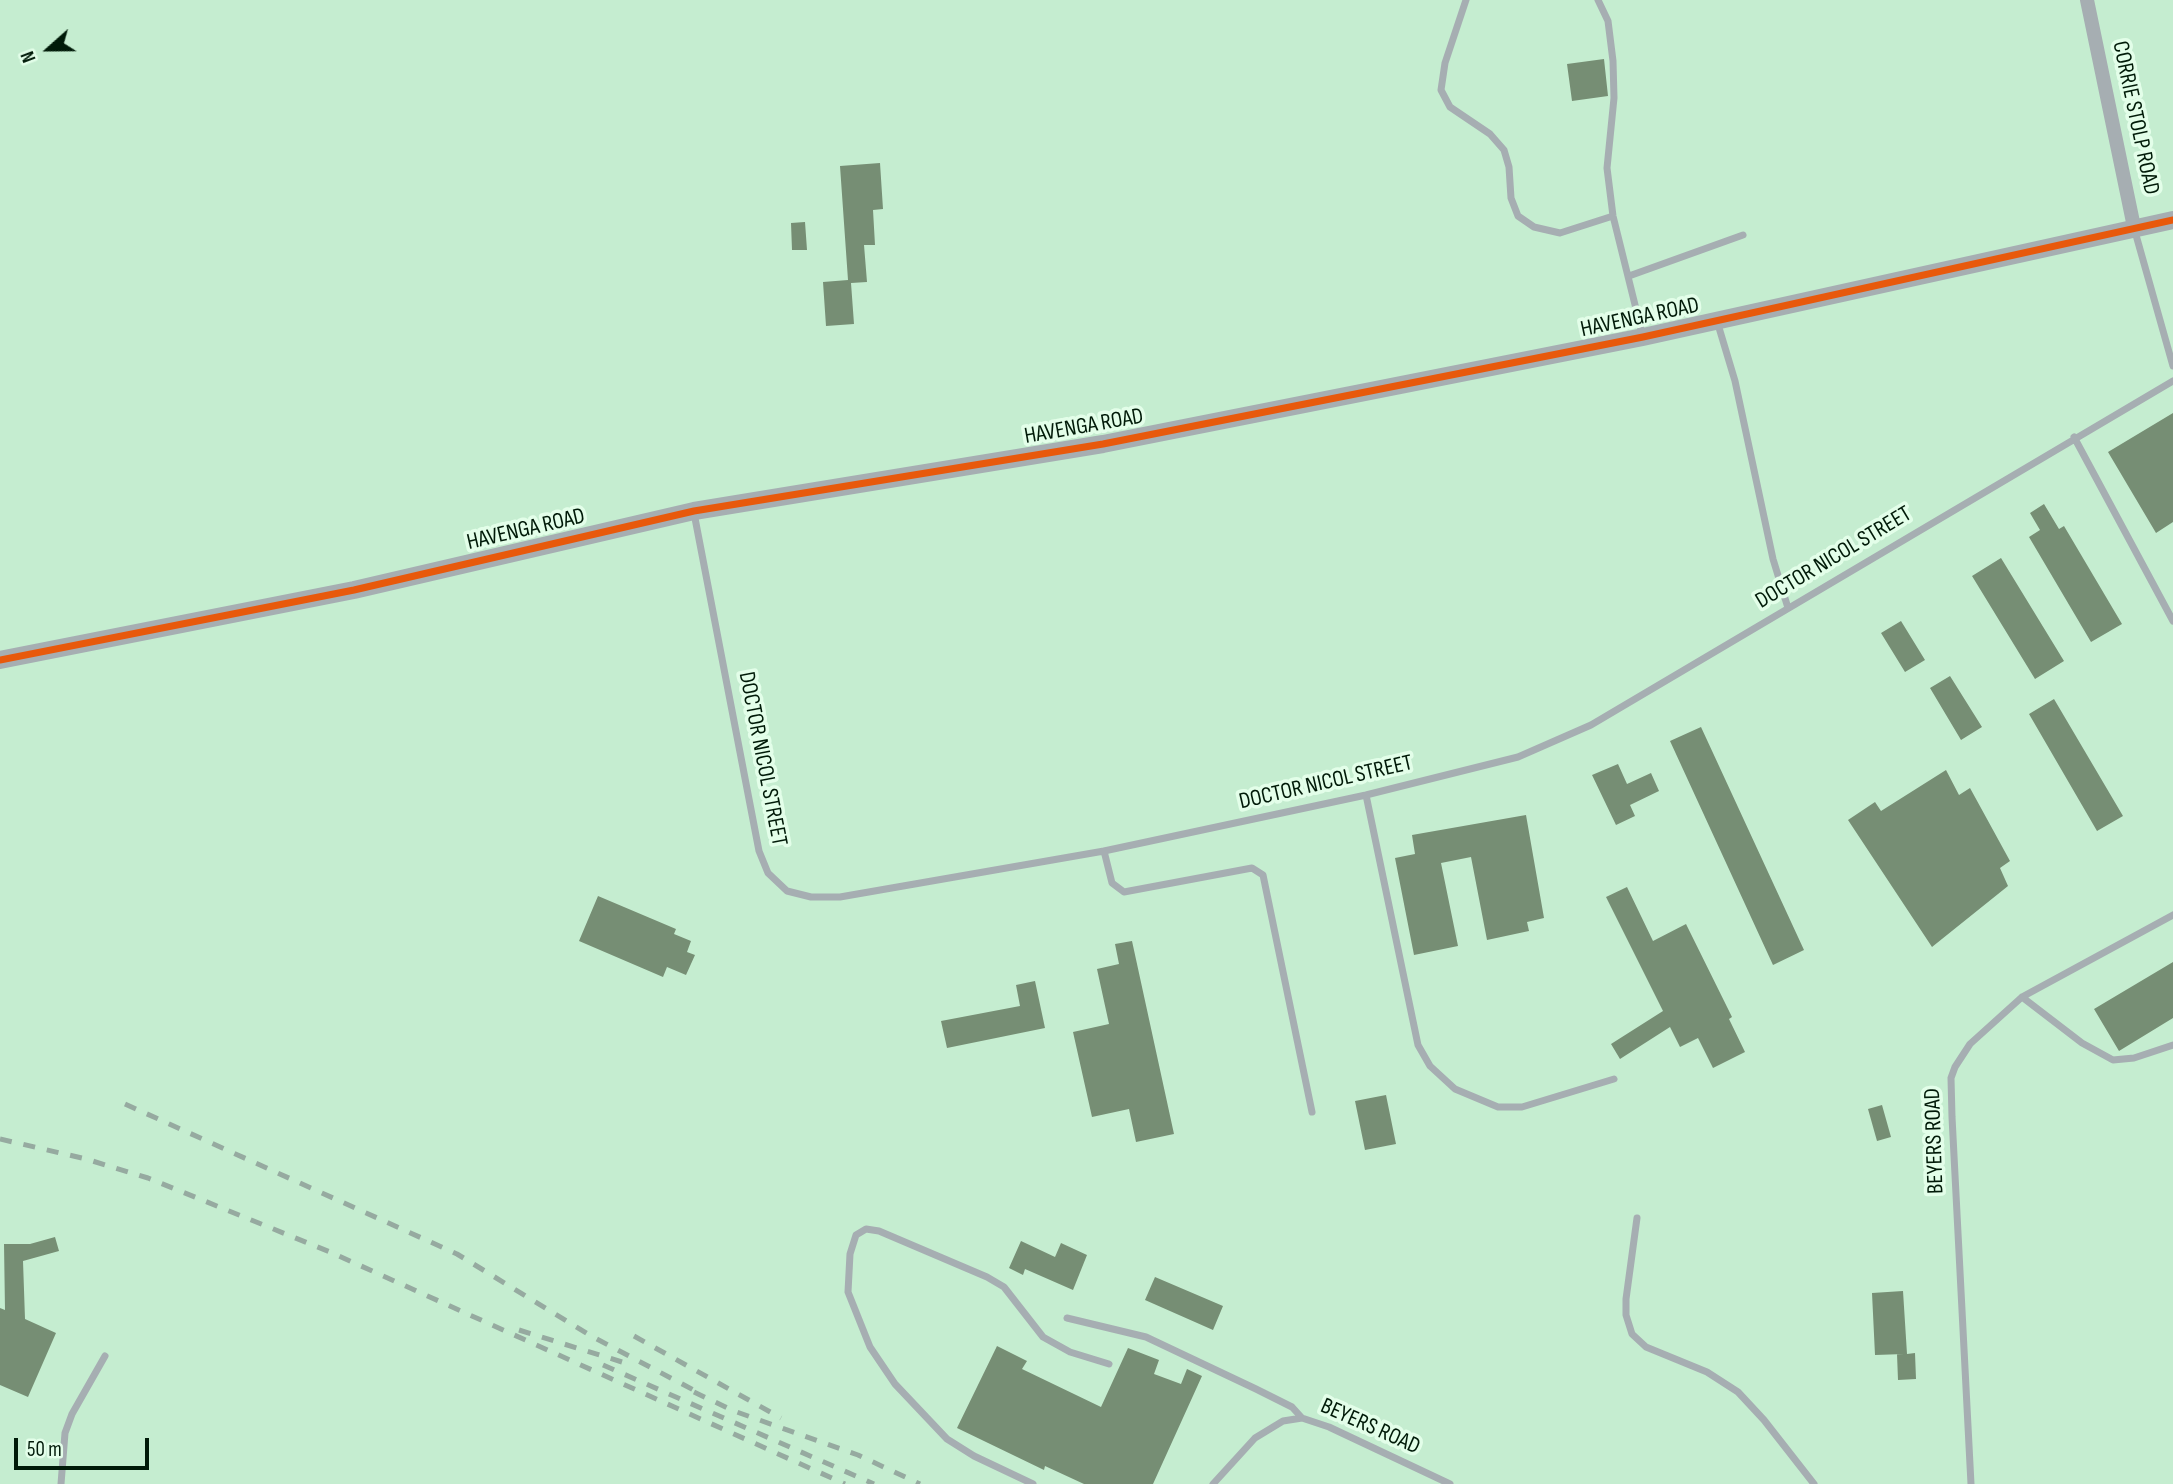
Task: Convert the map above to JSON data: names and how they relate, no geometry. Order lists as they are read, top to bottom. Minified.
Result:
{"streets":{"street":["CORRIE STOLP ROAD","HAVENGA ROAD"],"lane":["DOCTOR NICOL STREET","BEYERS ROAD"]},"crossings":[["CORRIE STOLP ROAD","HAVENGA ROAD"],["HAVENGA ROAD","DOCTOR NICOL STREET"]],"scale_bar":"50 m","north":"left"}
